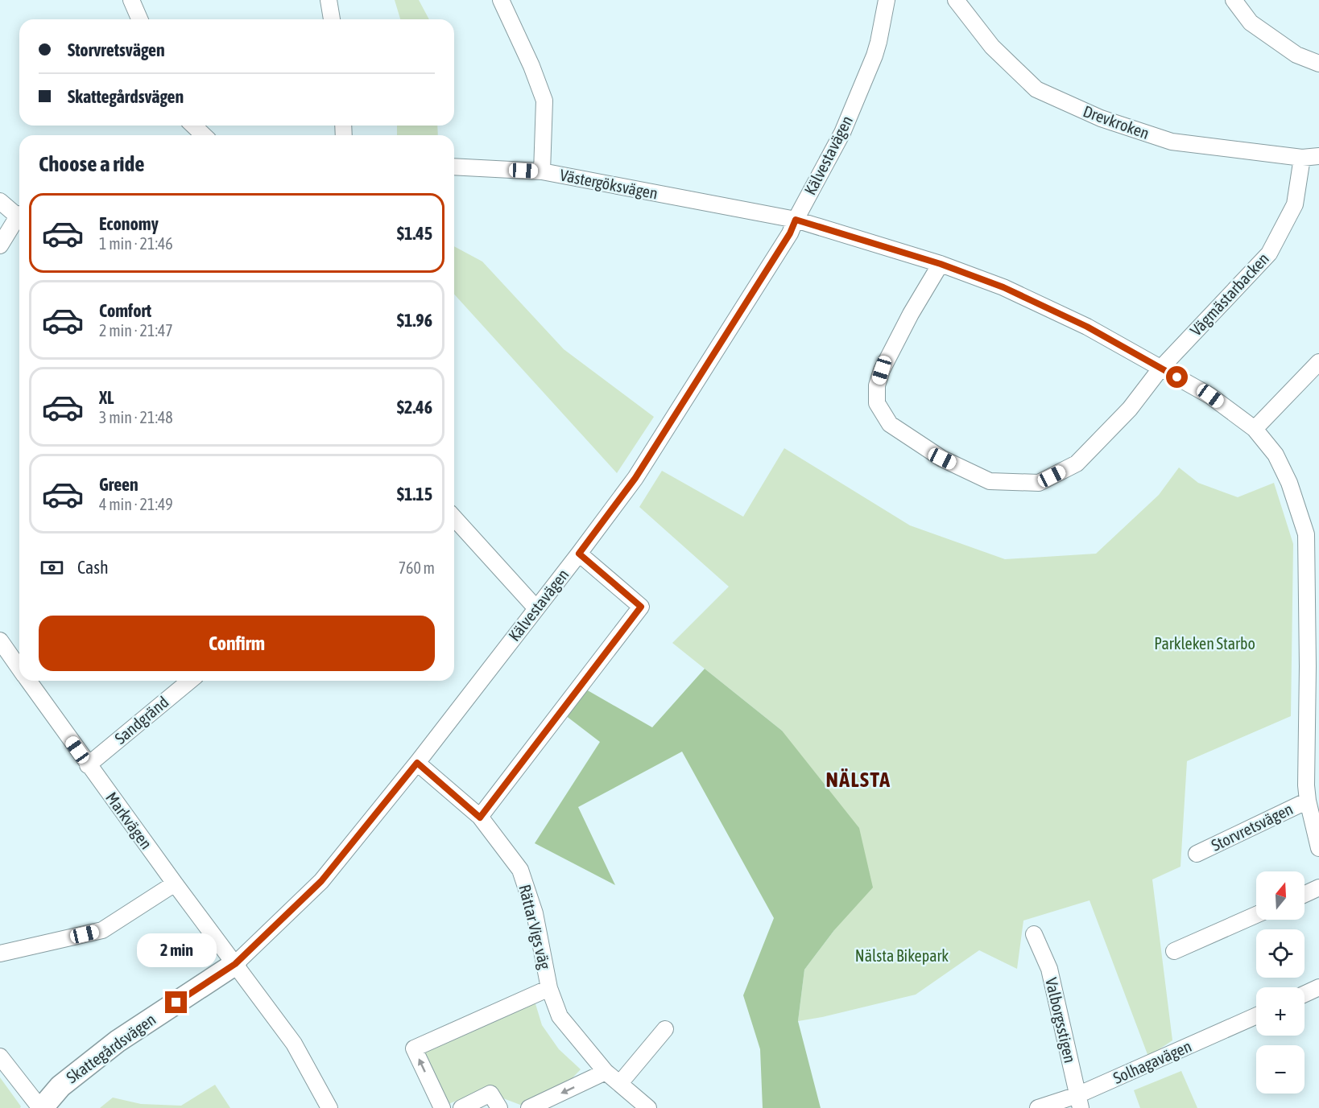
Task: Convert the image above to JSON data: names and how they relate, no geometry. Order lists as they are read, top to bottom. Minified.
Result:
{"streets":{"street":["Drevkroken","Kälvestavägen","Västergöksvägen","Vägmästarbacken","Sandgränd","Markvägen","Storvretsvägen","Rättar Vigs väg","Valborgsstigen","Skattegårdsvägen","Solhagavägen"]},"crossings":[["Drevkroken","Vägmästarbacken"],["Kälvestavägen","Västergöksvägen"],["Kälvestavägen","Markvägen"],["Kälvestavägen","Storvretsvägen"],["Kälvestavägen","Rättar Vigs väg"],["Kälvestavägen","Skattegårdsvägen"],["Västergöksvägen","Storvretsvägen"],["Vägmästarbacken","Storvretsvägen"],["Sandgränd","Markvägen"],["Markvägen","Skattegårdsvägen"],["Valborgsstigen","Solhagavägen"]],"districts":["NÄLSTA"],"parks":["Parkleken Starbo","Nälsta Bikepark"],"north":"top","page":{"banner":["Storvretsvägen","Skattegårdsvägen"],"heading":"Choose a ride","list":[{"name":"Economy","note":"1 min · 21:46","value":"$1.45"},{"name":"Comfort","note":"2 min · 21:47","value":"$1.96"},{"name":"XL","note":"3 min · 21:48","value":"$2.46"},{"name":"Green","note":"4 min · 21:49","value":"$1.15"}],"pay":["Cash","760 m"],"buttons":"Confirm","map_buttons":["+","−"],"bubble":"2 min"}}
